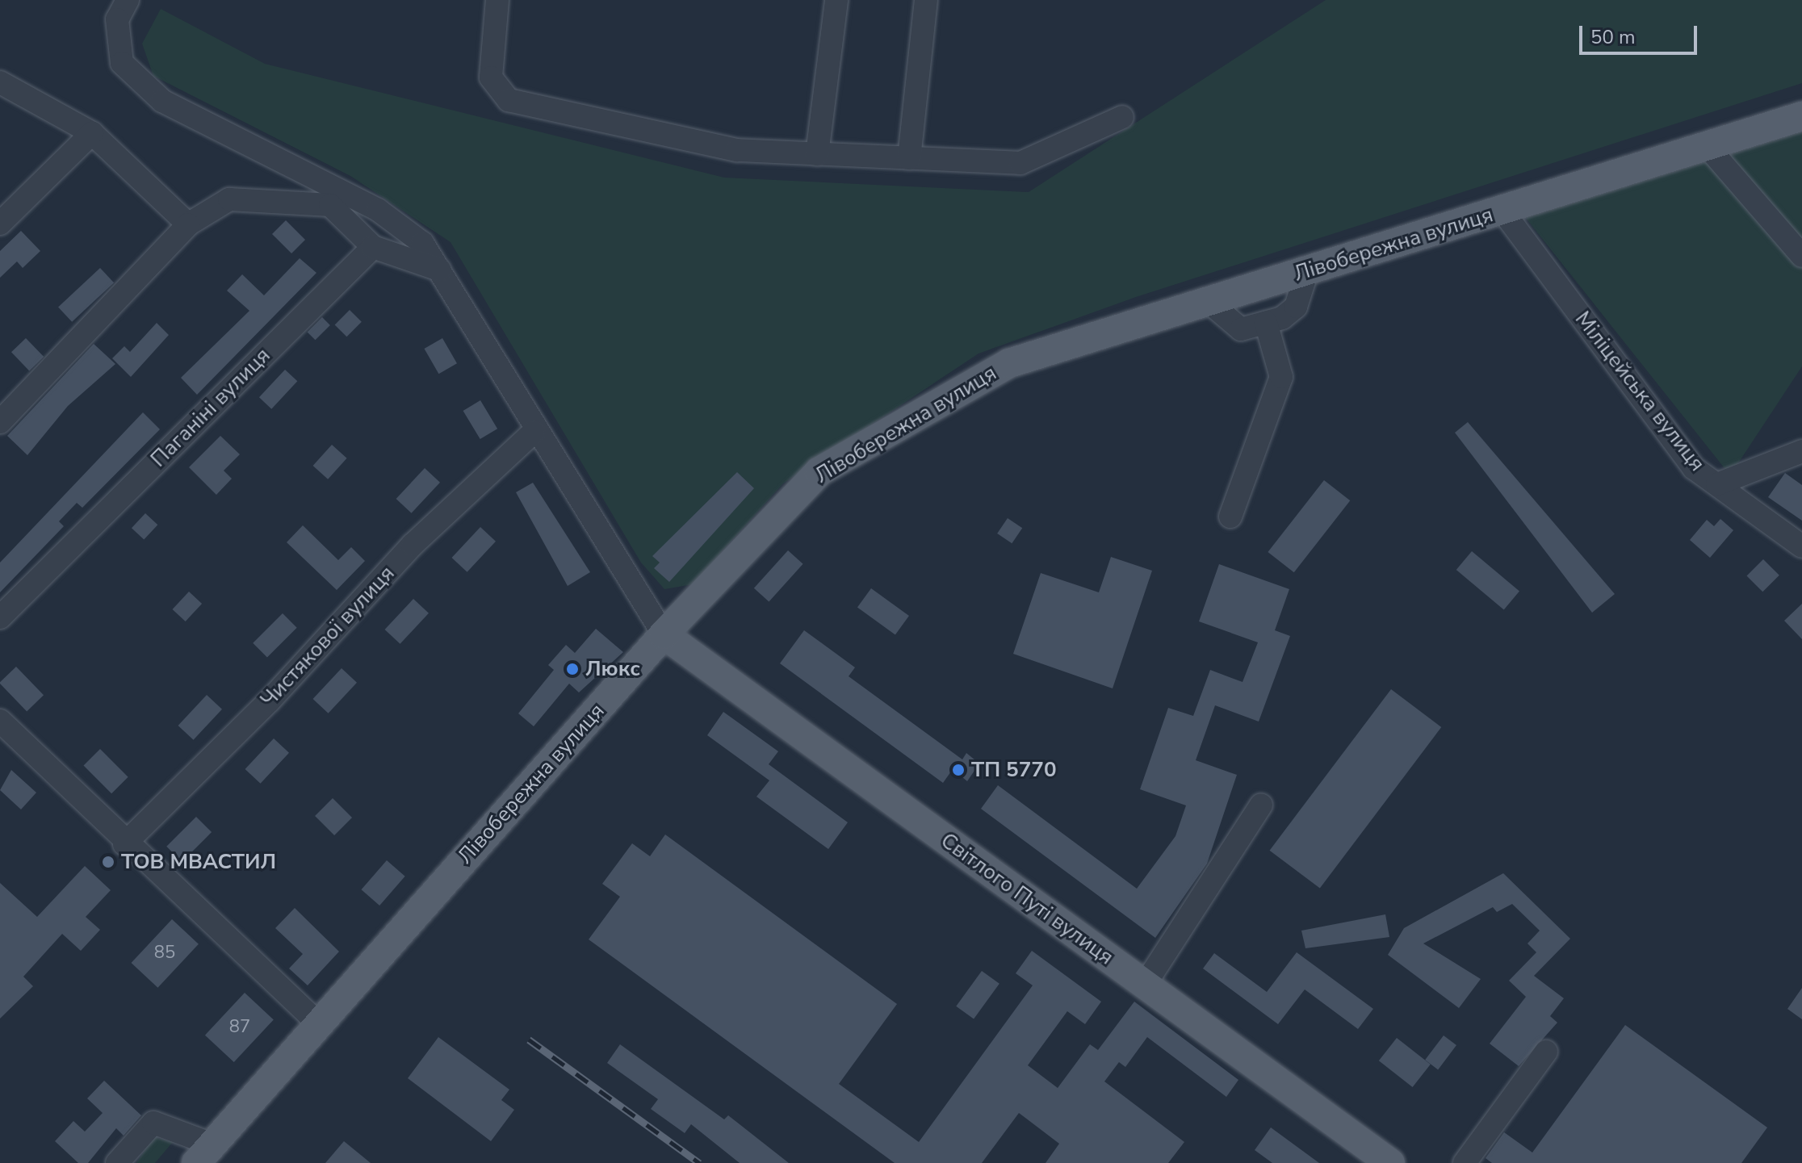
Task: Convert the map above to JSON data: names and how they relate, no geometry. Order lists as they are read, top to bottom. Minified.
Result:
{"streets":{"main road":["Лівобережна вулиця","Світлого Путі вулиця"],"street":["Міліцейська вулиця","Паганіні вулиця","Чистякової вулиця"]},"crossings":[["Лівобережна вулиця","Міліцейська вулиця"],["Лівобережна вулиця","Світлого Путі вулиця"]],"places":["Люкс","ТП 5770","ТОВ МВАСТИЛ"],"house_numbers":["85","87"],"scale_bar":"50 m"}
